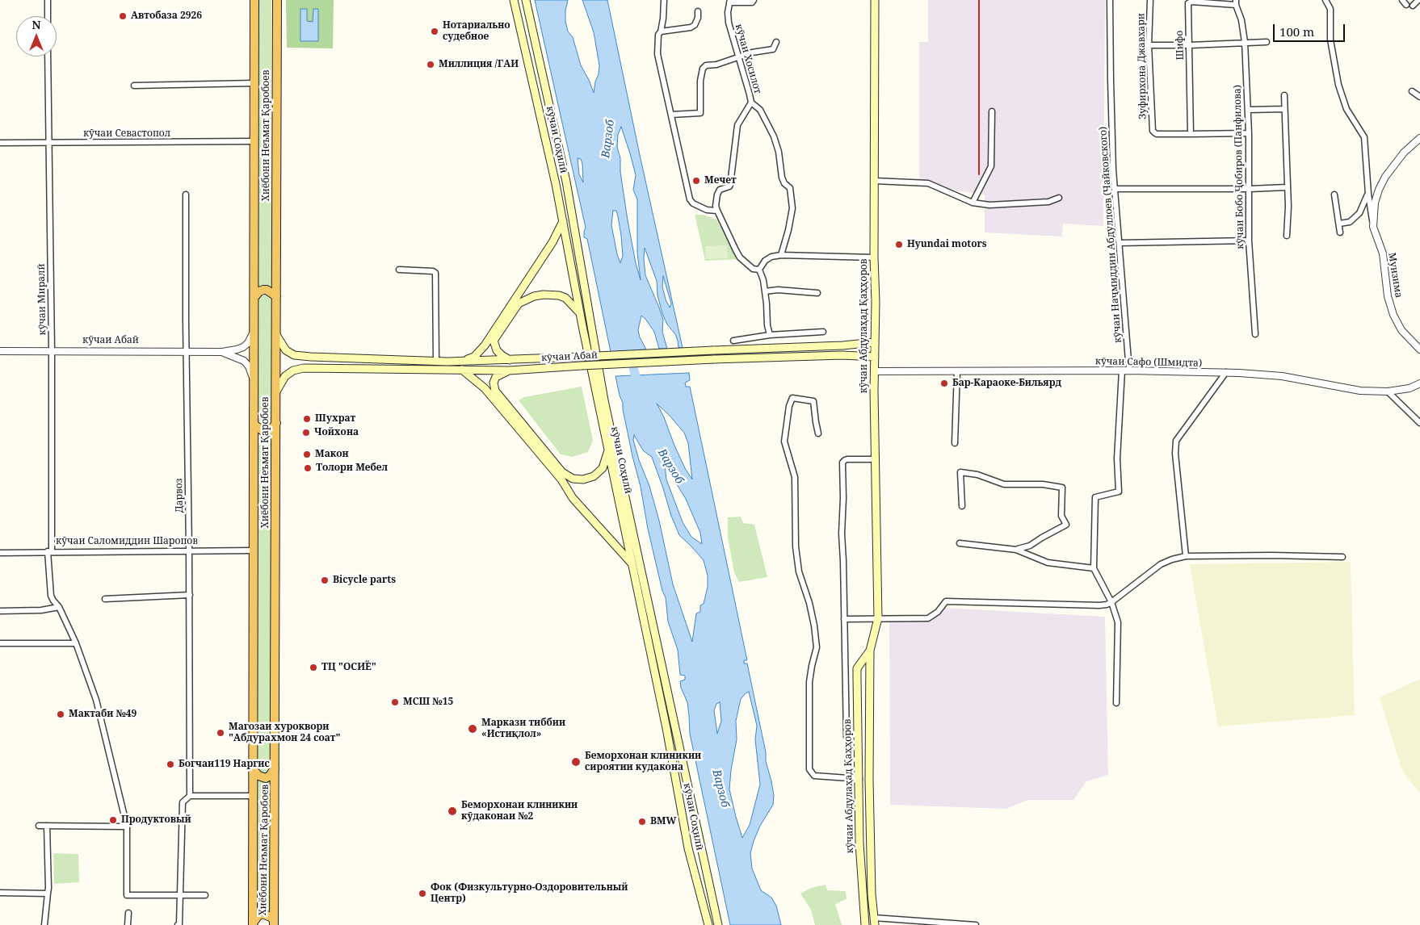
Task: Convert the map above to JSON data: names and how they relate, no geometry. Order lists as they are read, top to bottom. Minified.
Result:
{"streets":{"highway":["Хиёбони Неъмат Қаробоев"],"main road":["кӯчаи Соҳилӣ","кӯчаи Абдулаҳад Қаҳҳоров","кӯчаи Абаӣ"],"street":["Шифо","кӯчаи Хосилот","Зуфирхона Джавхари","кӯчаи Севастопол","кӯчаи Бобо Ҷобиров (Панфилова)","кӯчаи Наҷмиддин Абдуллоев (Чайковского)","Мунзима","кӯчаи Миралӣ","кӯчаи Сафо (Шмидта)","Дарвоз","кӯчаи Саломиддин Шаропов"]},"crossings":[["Шифо","Зуфирхона Джавхари"],["Шифо","кӯчаи Бобо Ҷобиров (Панфилова)"],["Зуфирхона Джавхари","кӯчаи Бобо Ҷобиров (Панфилова)"],["кӯчаи Севастопол","Хиёбони Неъмат Қаробоев"],["кӯчаи Севастопол","кӯчаи Миралӣ"],["Хиёбони Неъмат Қаробоев","кӯчаи Абаӣ"],["Хиёбони Неъмат Қаробоев","кӯчаи Саломиддин Шаропов"],["кӯчаи Наҷмиддин Абдуллоев (Чайковского)","кӯчаи Сафо (Шмидта)"],["кӯчаи Миралӣ","кӯчаи Абаӣ"],["кӯчаи Миралӣ","кӯчаи Саломиддин Шаропов"],["кӯчаи Абдулаҳад Қаҳҳоров","кӯчаи Абаӣ"],["кӯчаи Абдулаҳад Қаҳҳоров","кӯчаи Сафо (Шмидта)"],["кӯчаи Абаӣ","Дарвоз"],["Дарвоз","кӯчаи Саломиддин Шаропов"]],"water":["Варзоб"],"places":["Автобаза 2926","Нотариально судебное","Миллиция /ГАИ","Мечет","Hyundai motors","Бар-Караоке-Бильярд","Шухрат","Чойхона","Макон","Толори Мебел","Bicycle parts","ТЦ \"ОСИЁ\"","МСШ №15","Мактаби №49","Маркази тиббии «Истиқлол»","Магозаи хуроквори \"Абдурахмон 24 соат\"","Беморхонаи клиникии сироятии кудакона","Богчаи119 Наргис","Беморхонаи клиникии кӯдаконаи №2","Продуктовый","BMW","Фок (Физкультурно-Оздоровительный Центр)"],"scale_bar":"100 m","north":"top"}
